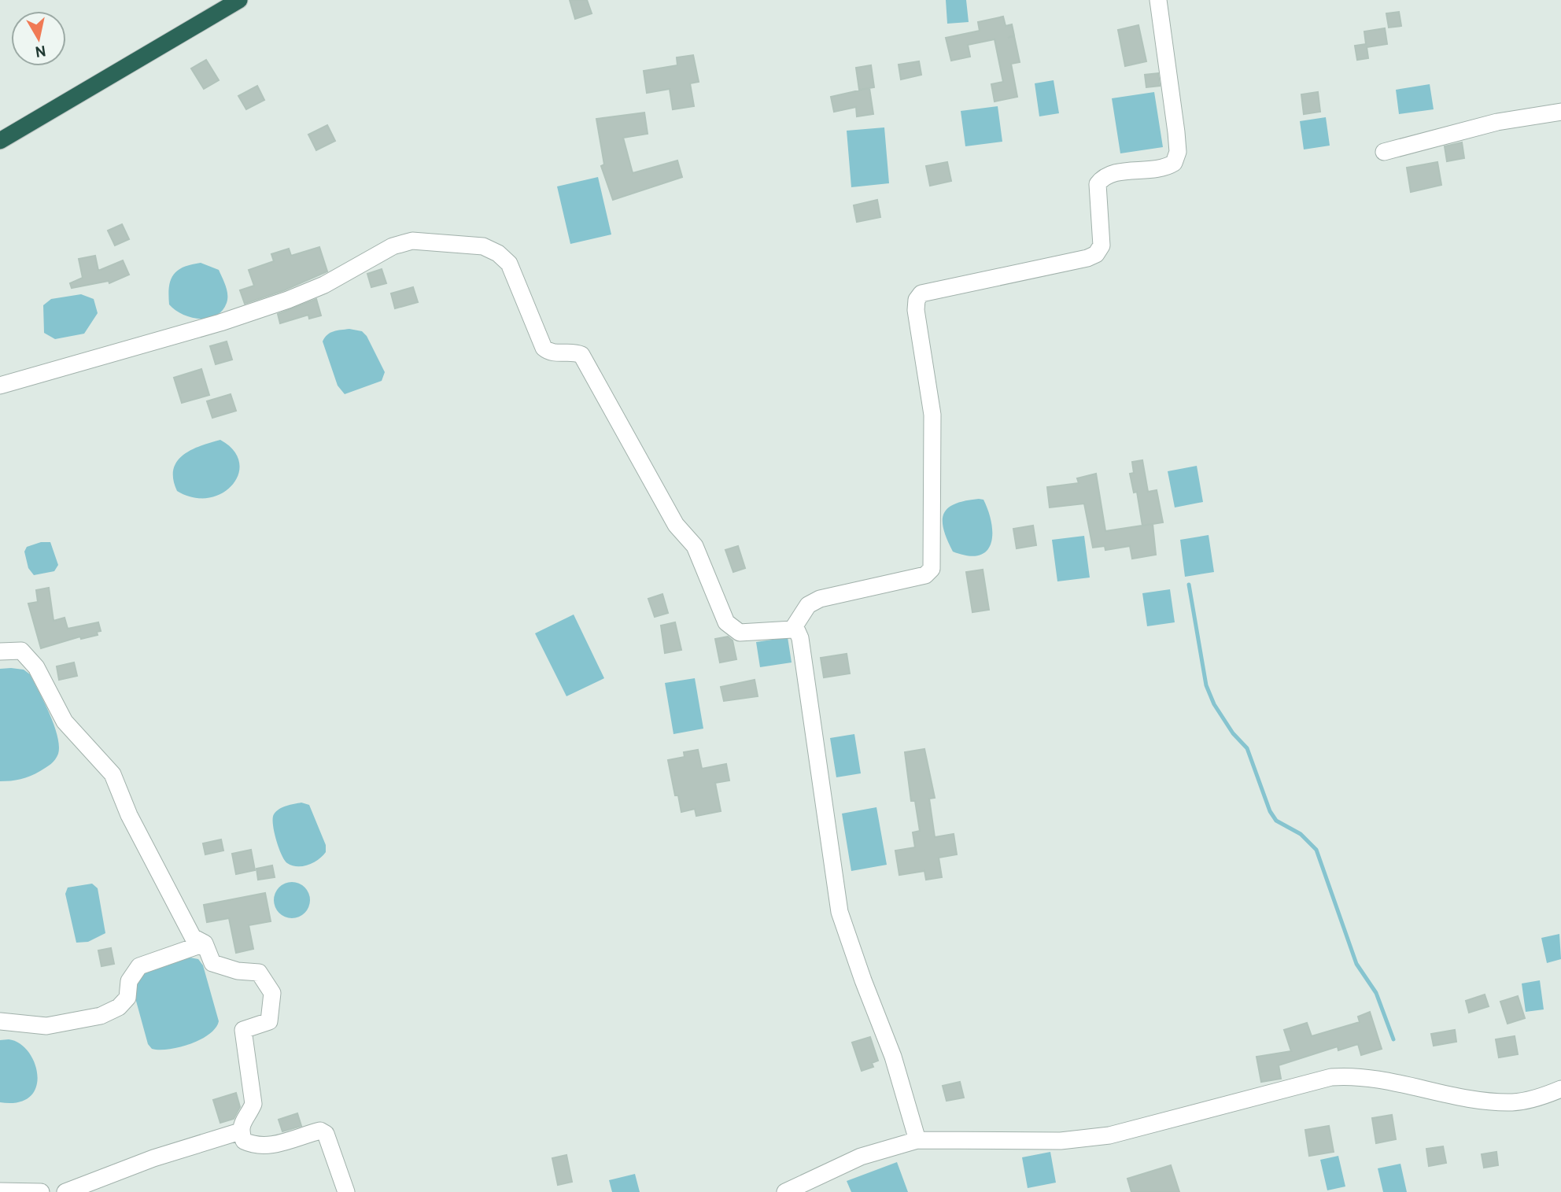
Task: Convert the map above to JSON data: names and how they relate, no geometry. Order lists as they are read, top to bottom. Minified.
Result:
{"north":"bottom"}
